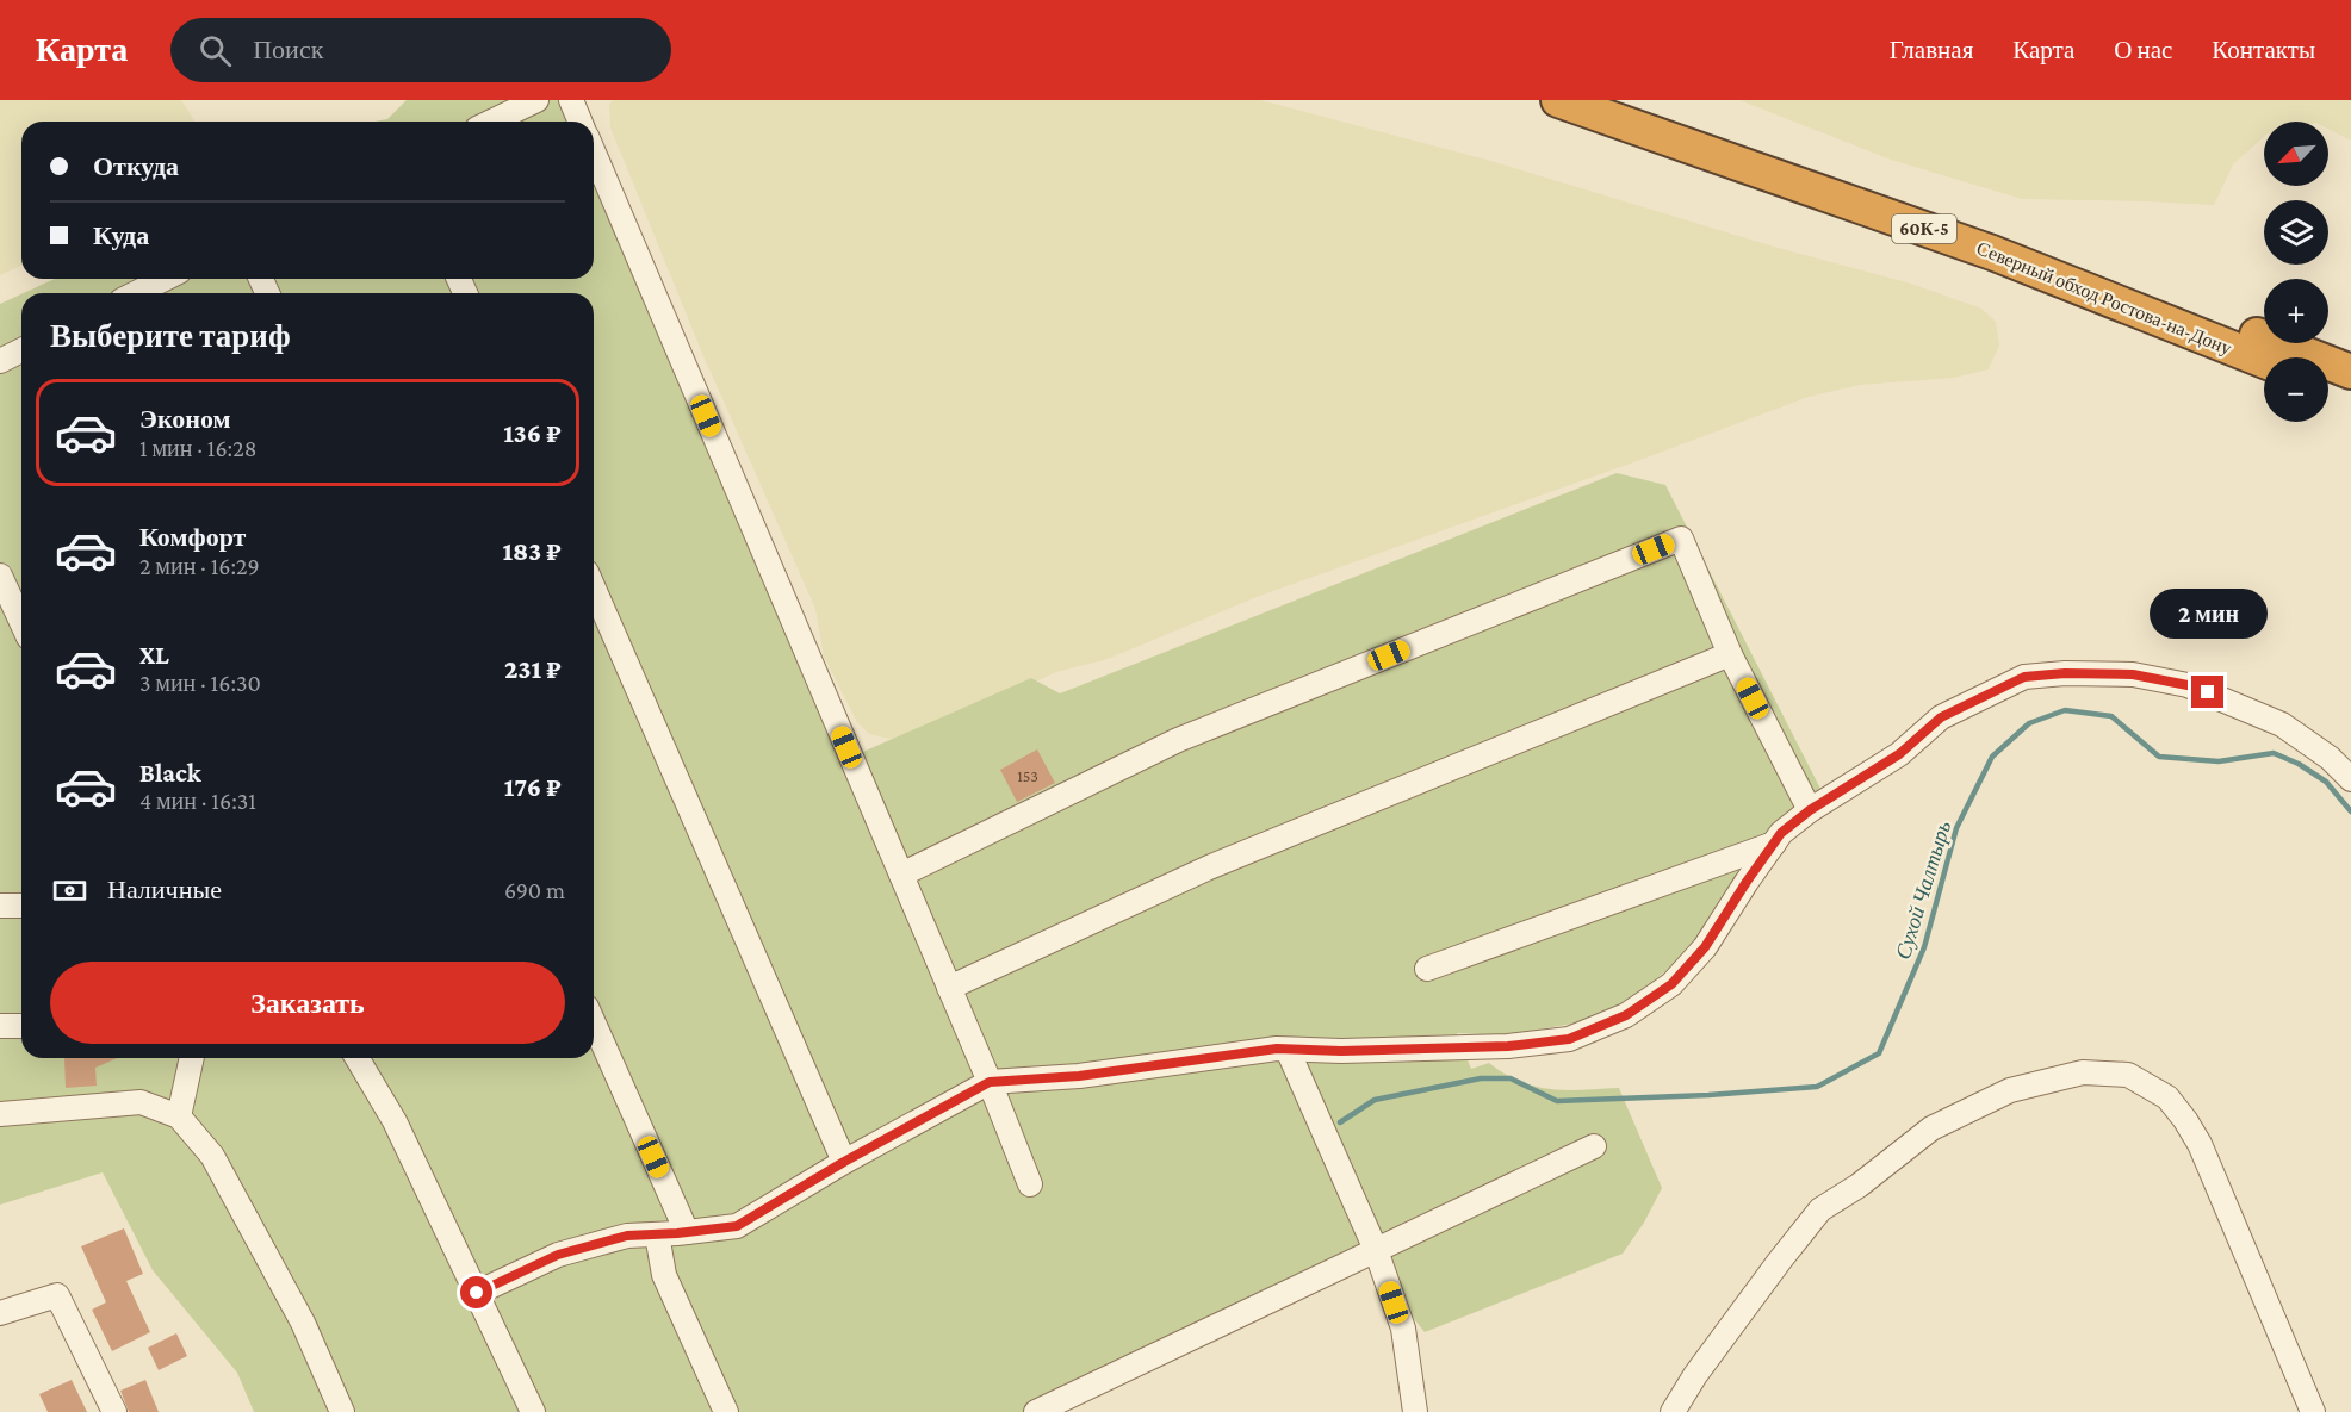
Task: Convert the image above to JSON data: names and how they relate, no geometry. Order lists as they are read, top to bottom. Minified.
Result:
{"streets":{"highway":["60К-5","Северный обход Ростова-на-Дону"]},"water":["Сухой Чалтырь"],"house_numbers":["153"],"north":"bottom left","page":{"header":"Карта","search":"Поиск","nav":["Главная","Карта","О нас","Контакты"],"map_buttons":["+","−"],"banner":["Откуда","Куда"],"heading":"Выберите тариф","list":[{"name":"Эконом","note":"1 мин · 16:28","value":"136 ₽"},{"name":"Комфорт","note":"2 мин · 16:29","value":"183 ₽"},{"name":"XL","note":"3 мин · 16:30","value":"231 ₽"},{"name":"Black","note":"4 мин · 16:31","value":"176 ₽"}],"bubble":"2 мин","pay":["Наличные","690 m"],"buttons":"Заказать"}}
